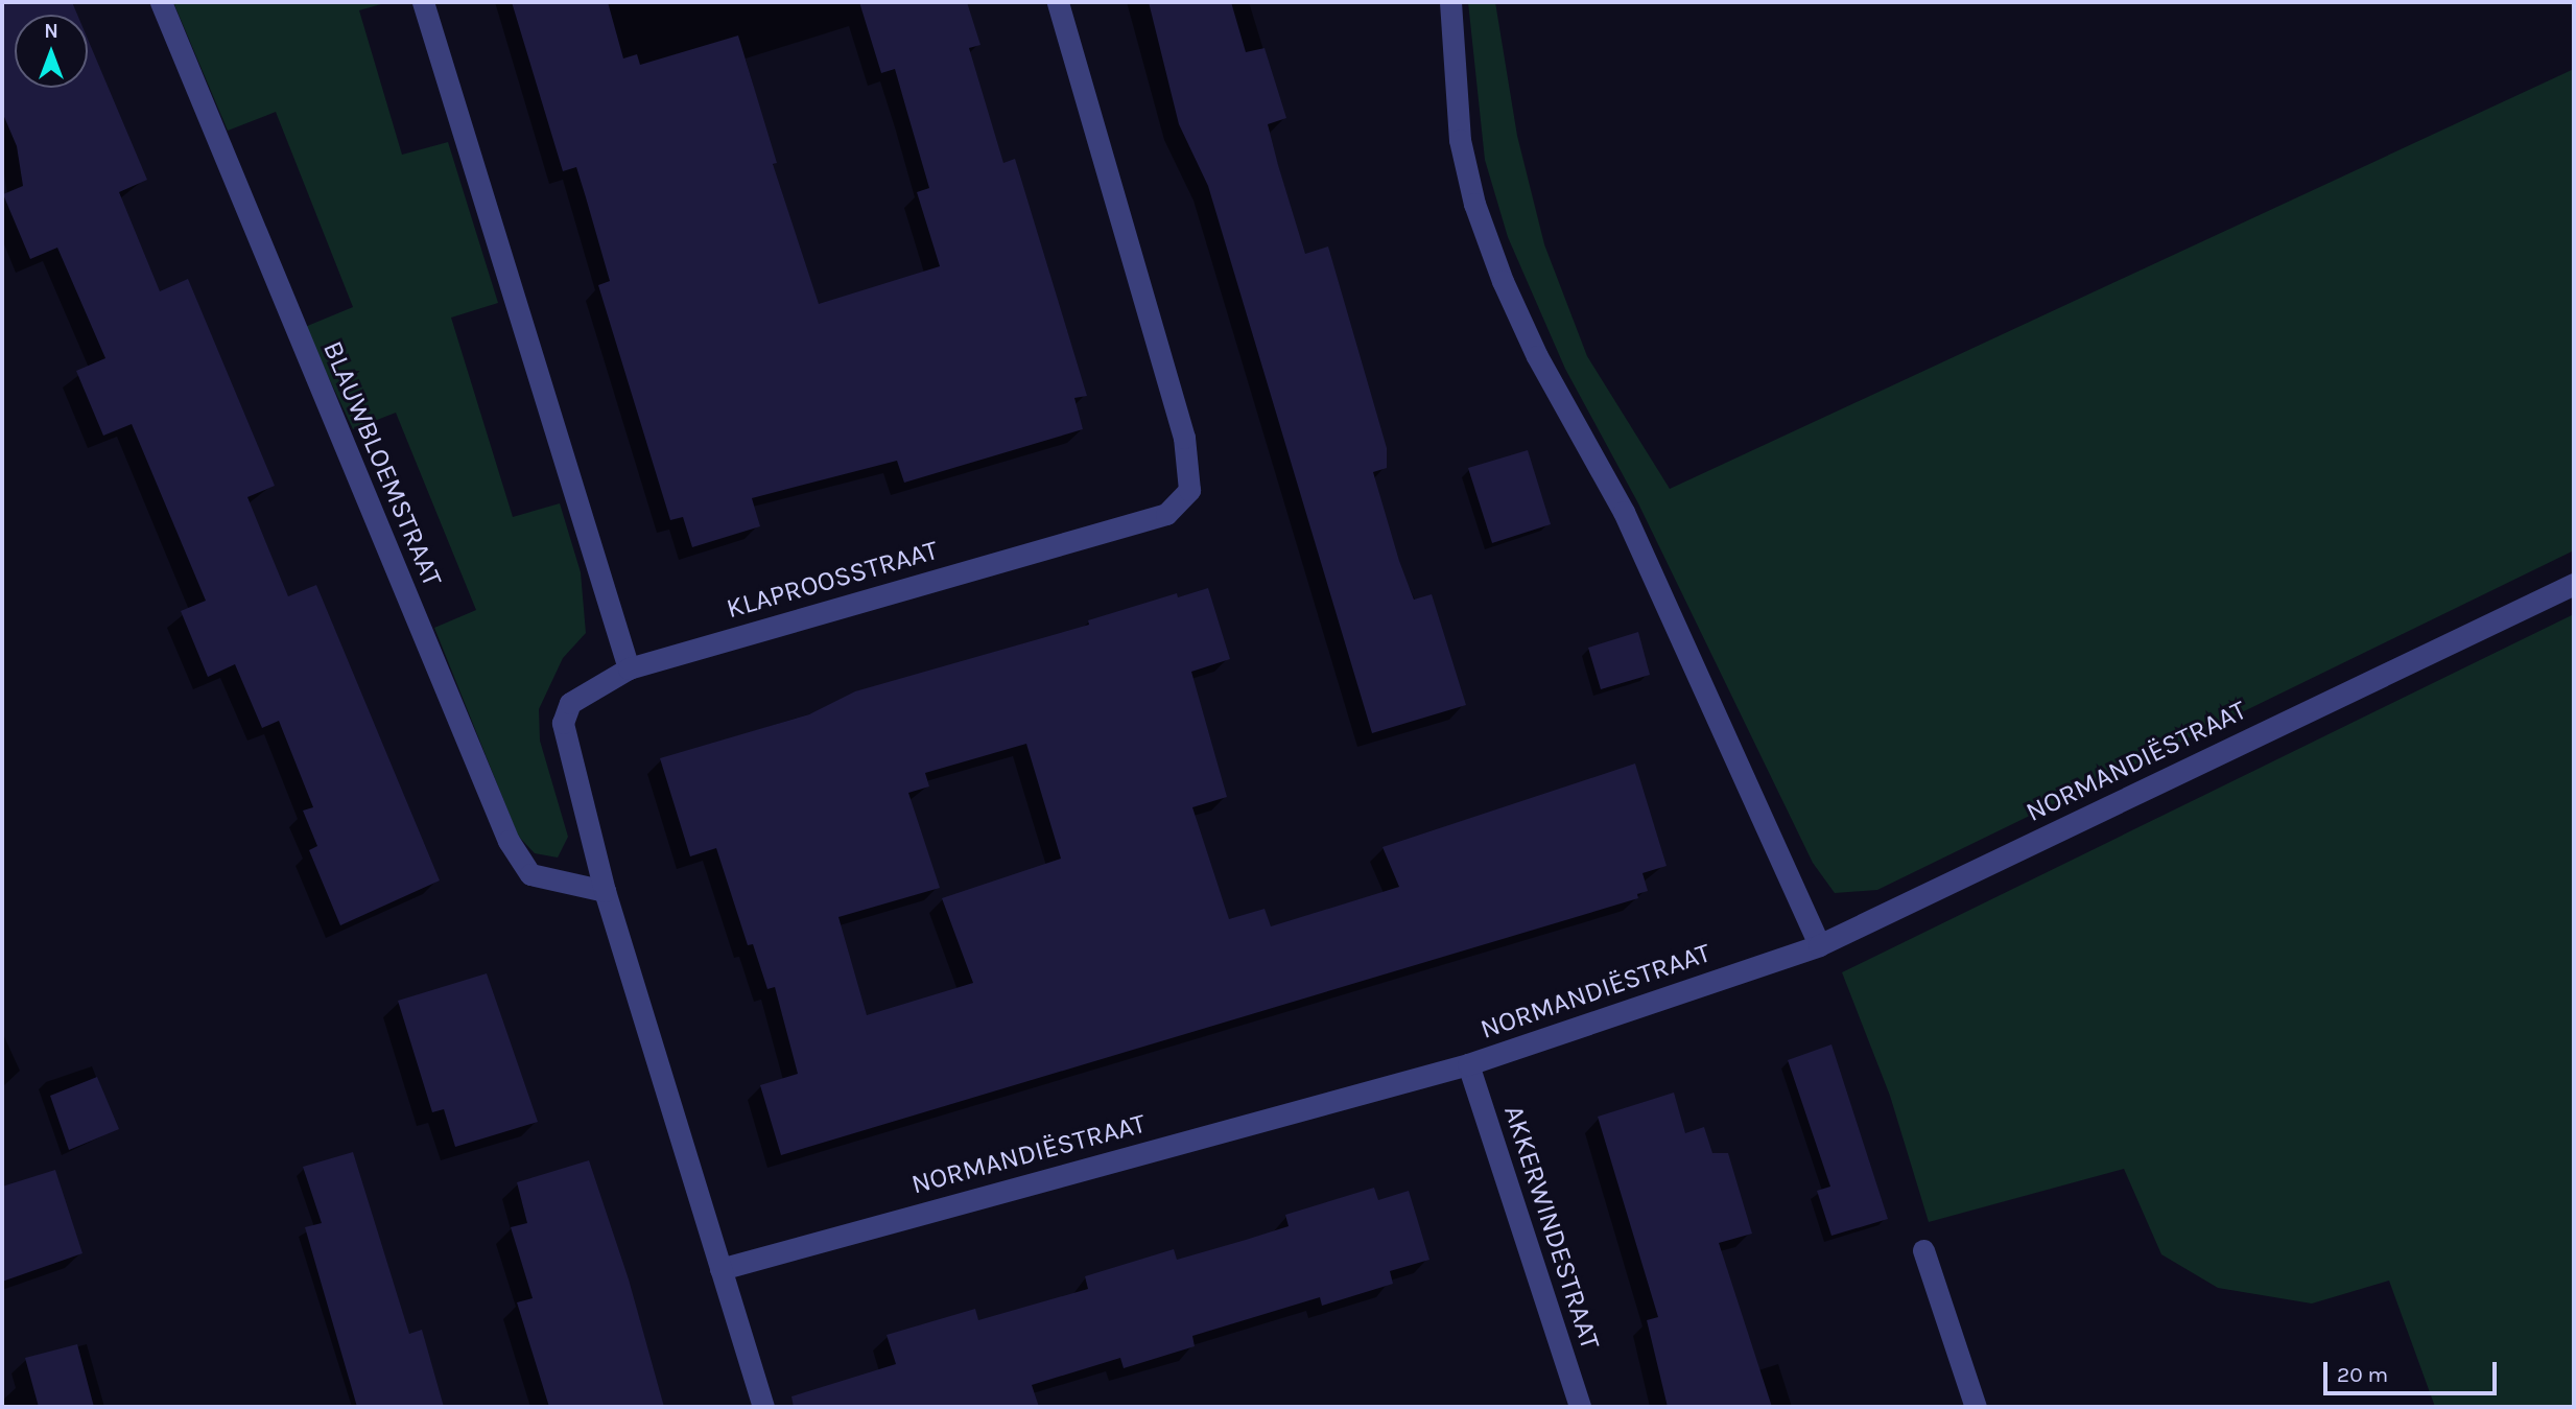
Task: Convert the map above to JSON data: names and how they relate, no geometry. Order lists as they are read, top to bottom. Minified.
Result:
{"streets":{"street":["BLAUWBLOEMSTRAAT","KLAPROOSSTRAAT","NORMANDIËSTRAAT","AKKERWINDESTRAAT"]},"crossings":[["BLAUWBLOEMSTRAAT","KLAPROOSSTRAAT"],["KLAPROOSSTRAAT","NORMANDIËSTRAAT"],["NORMANDIËSTRAAT","AKKERWINDESTRAAT"]],"scale_bar":"20 m","north":"top"}
